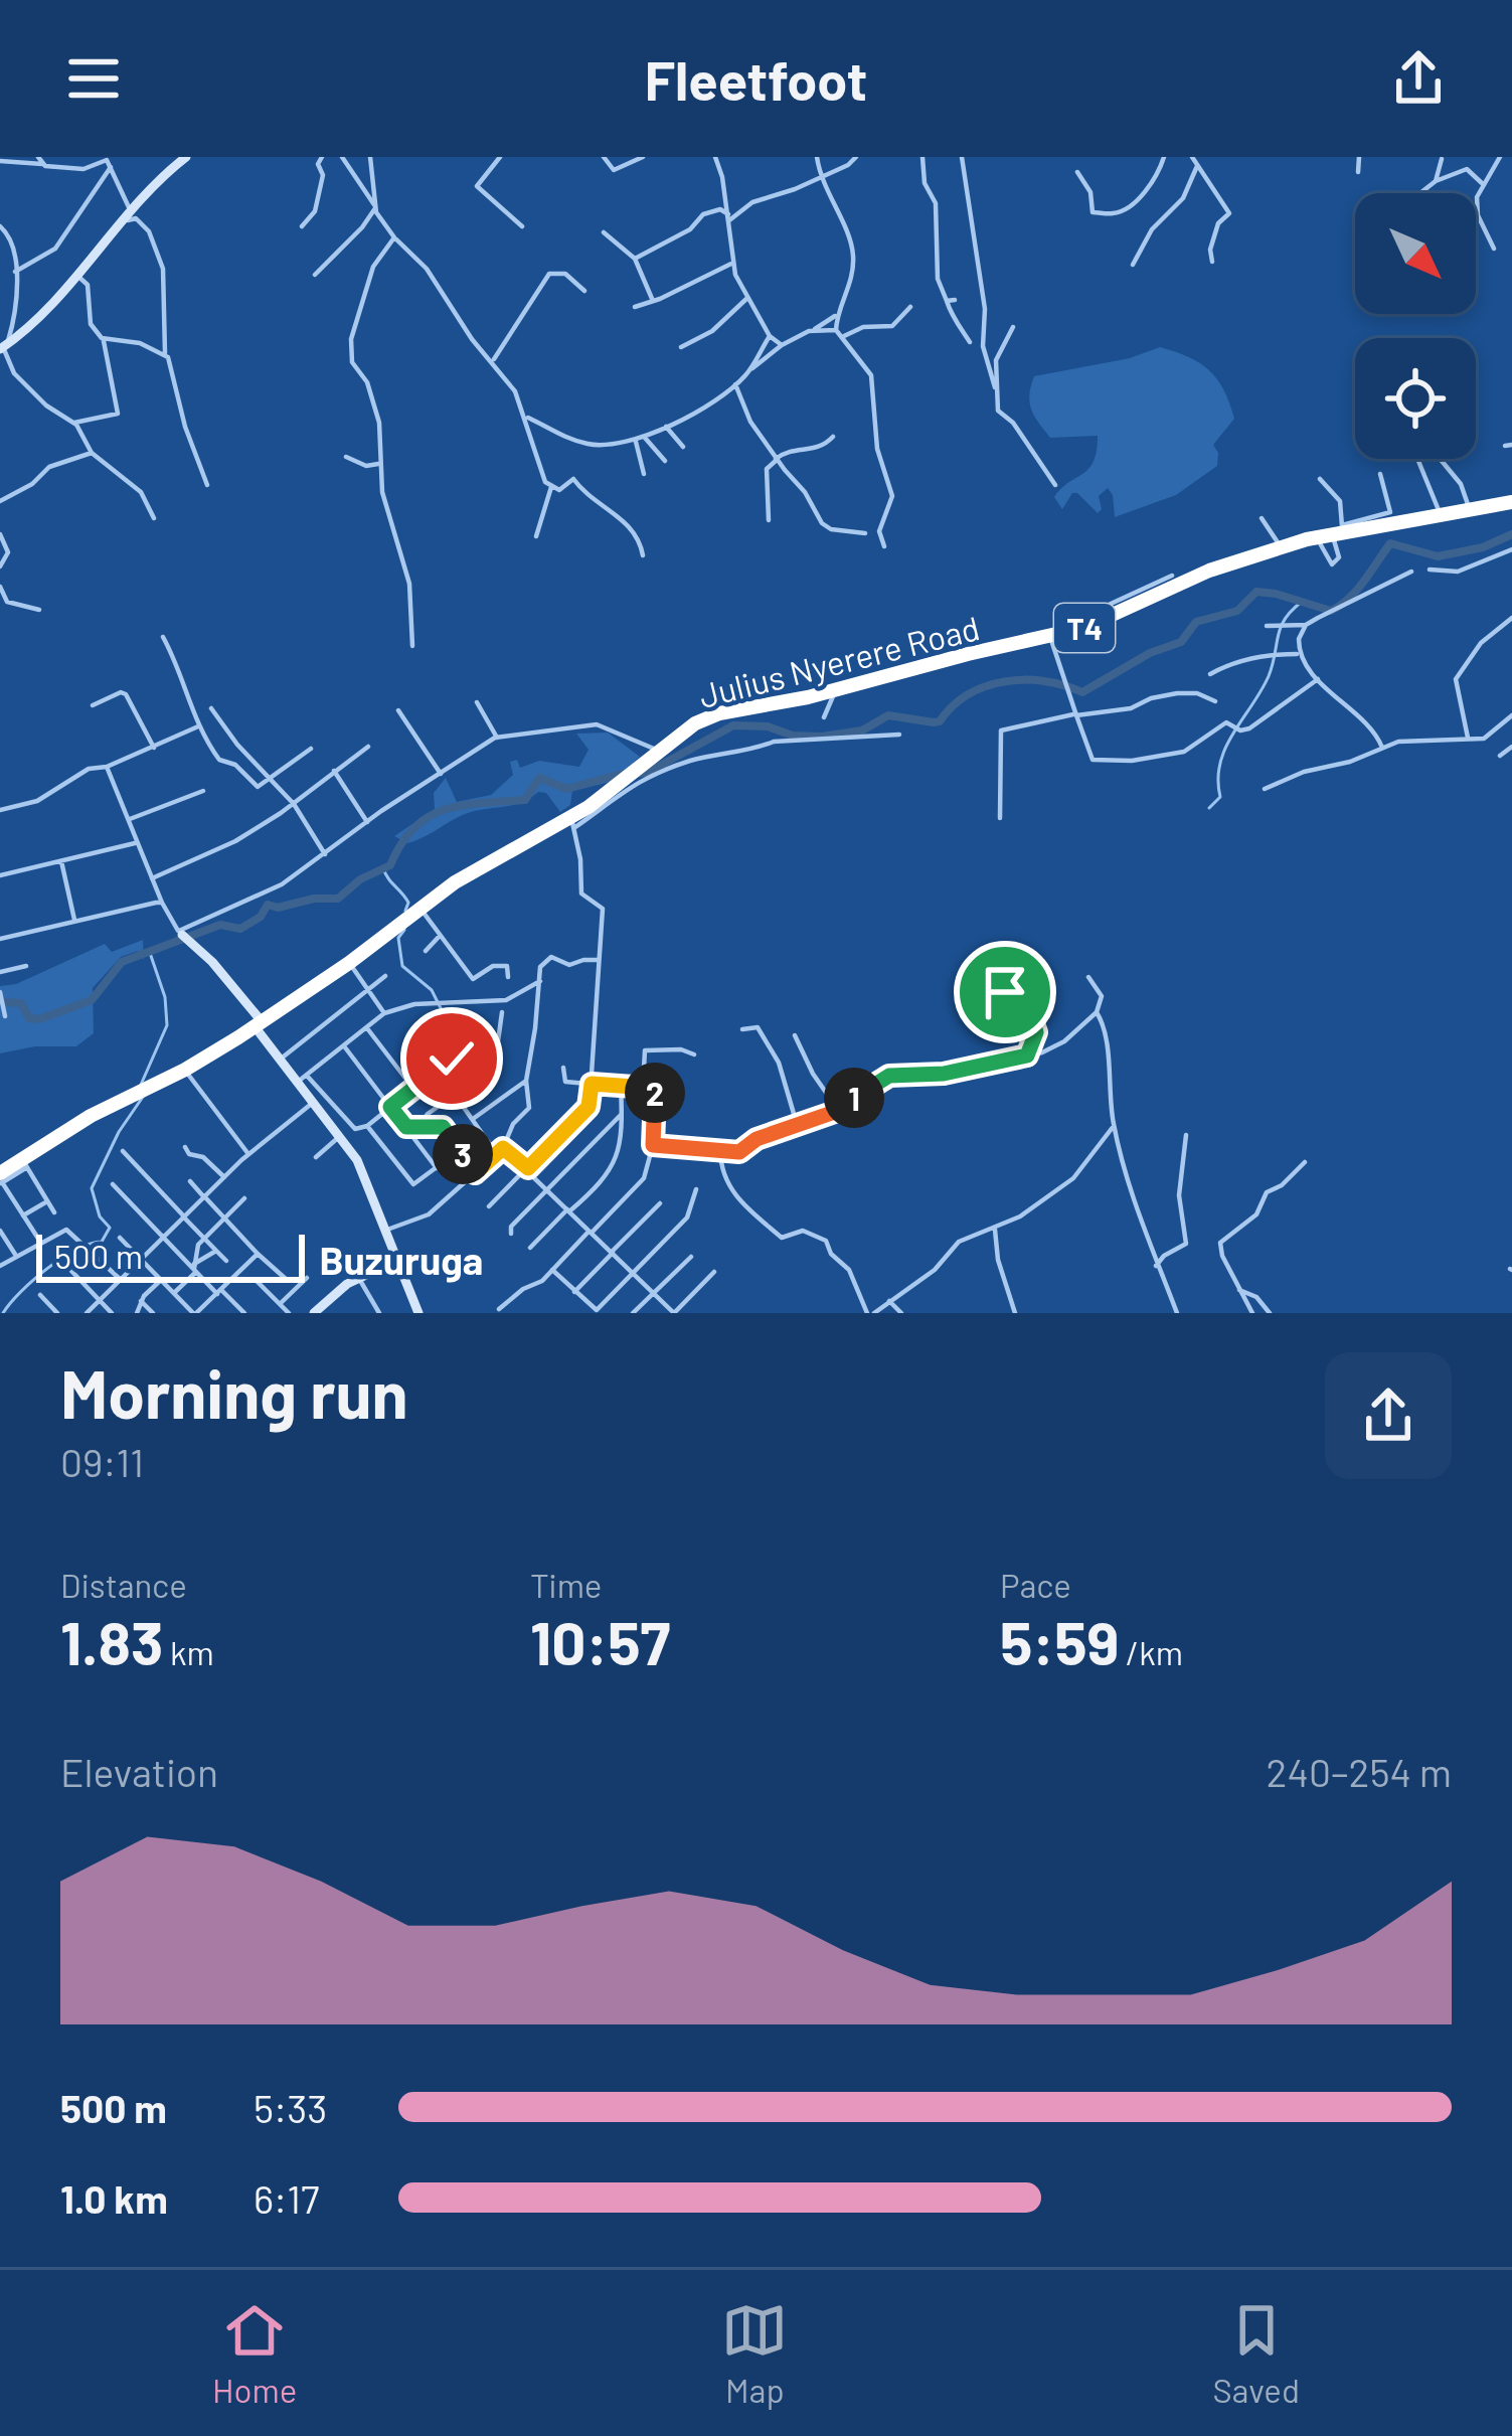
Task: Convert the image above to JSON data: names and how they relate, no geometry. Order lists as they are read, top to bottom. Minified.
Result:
{"streets":{"highway":["T4","Julius Nyerere Road"]},"districts":["Buzuruga"],"scale_bar":"500 m","north":"bottom right","page":{"header":"Fleetfoot","pins":["2","1","3"],"scale":"500 m","heading":["Morning run","09:11"],"stats":[["Distance","1.83 km"],["Time","10:57"],["Pace","5:59 /km"]],"chart":["Elevation","240–254 m"],"list":[{"name":"500 m","note":"5:33"},{"name":"1.0 km","note":"6:17"}],"tabs":["Home","Map","Saved"]}}
